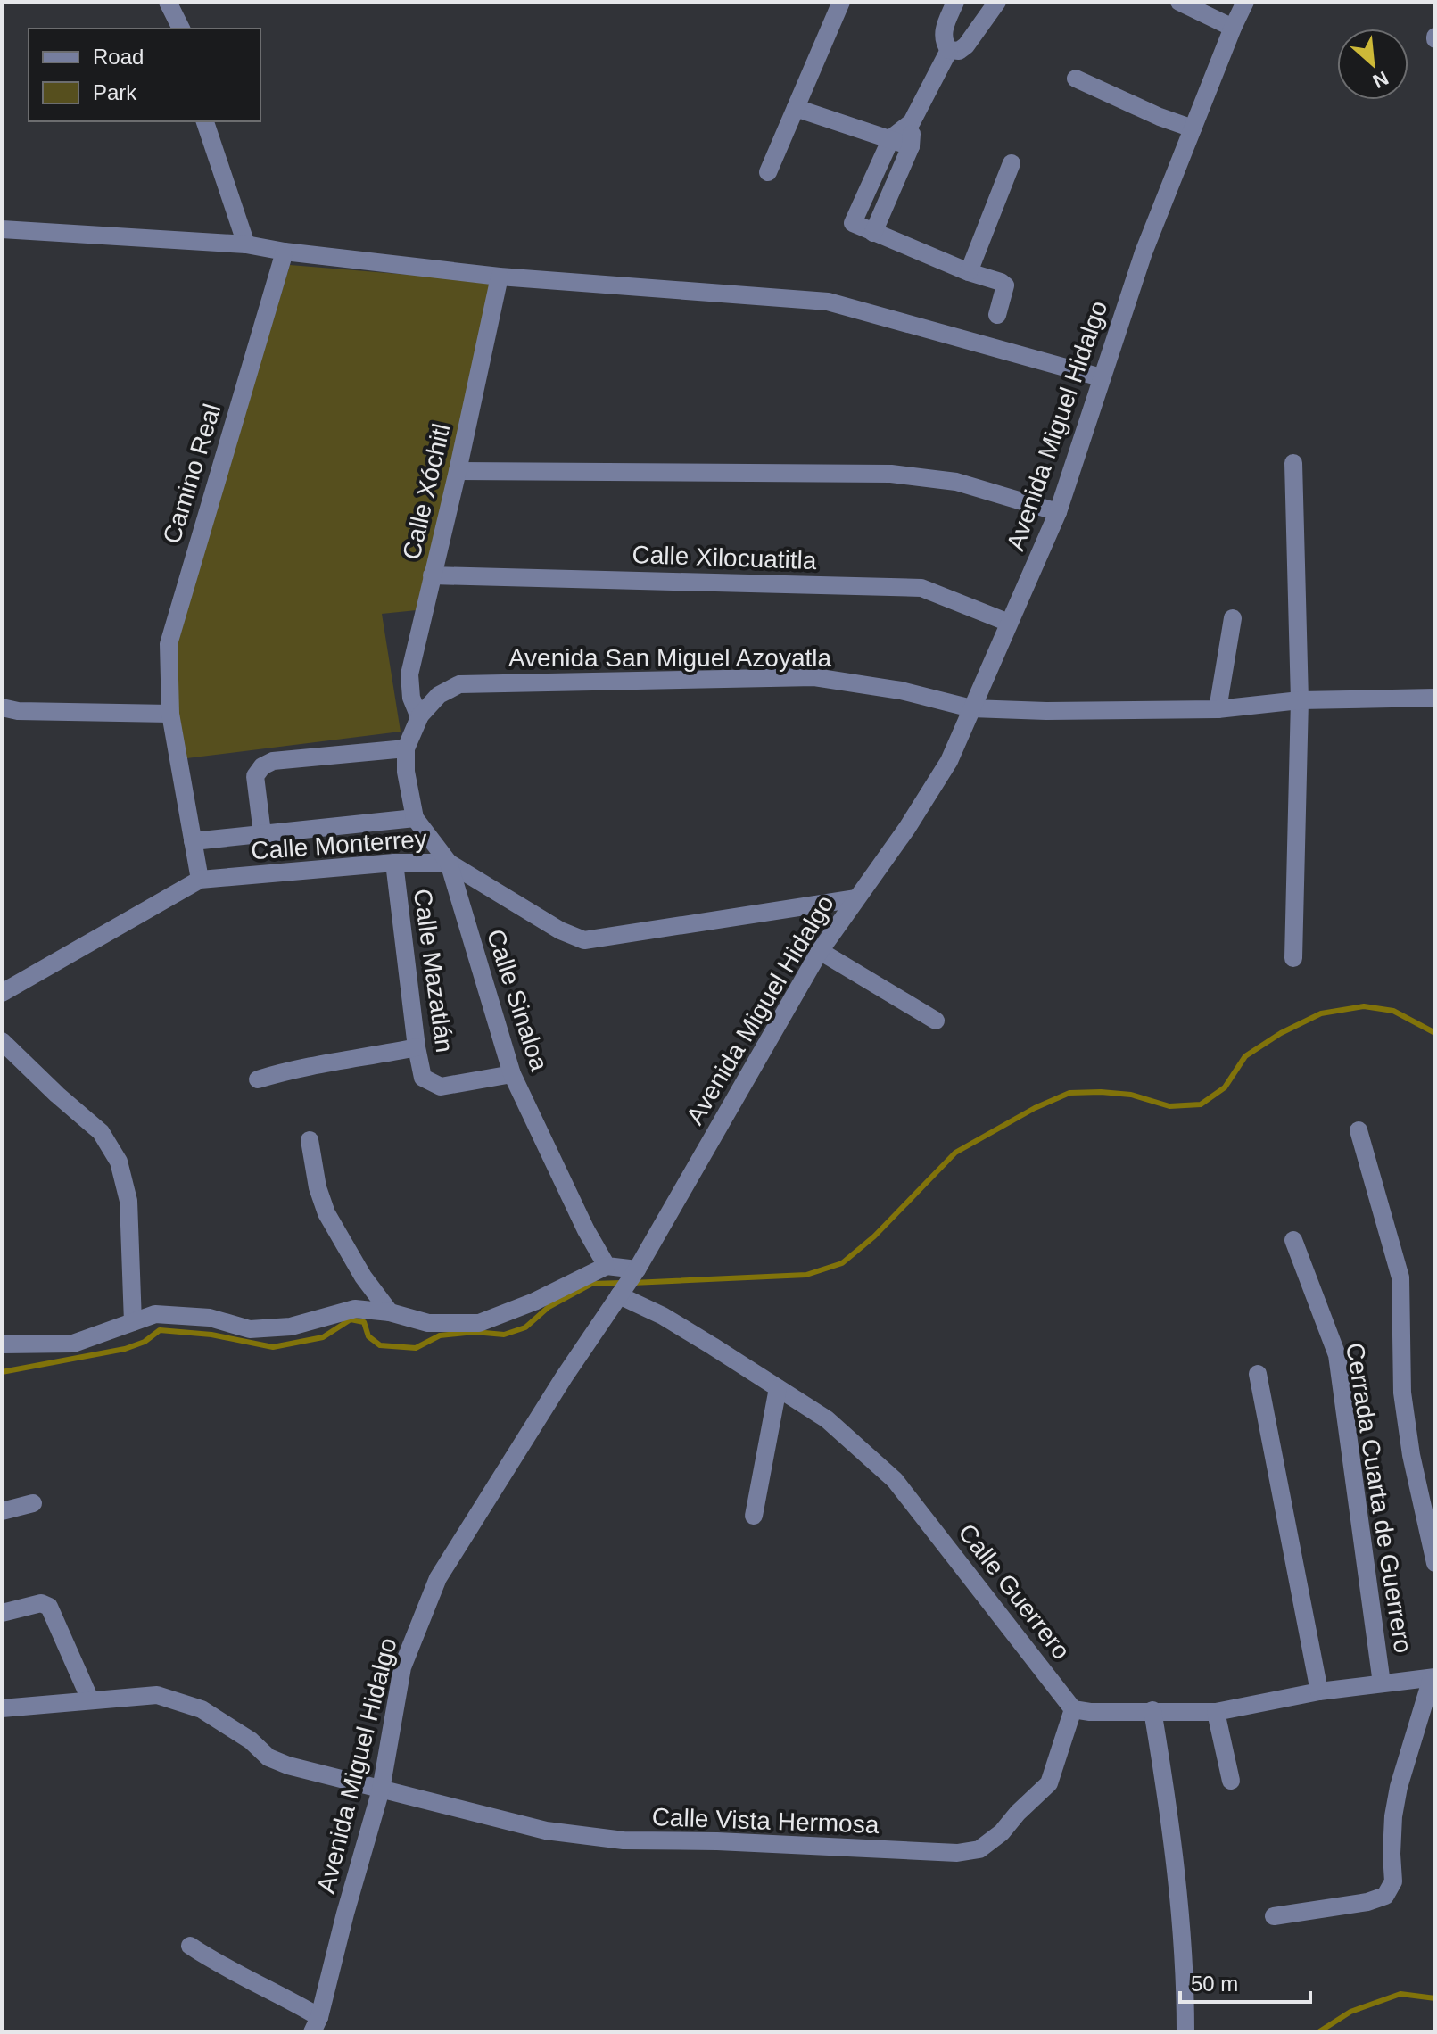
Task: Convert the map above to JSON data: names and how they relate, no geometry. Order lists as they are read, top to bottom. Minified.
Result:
{"streets":{"street":["Avenida Miguel Hidalgo","Camino Real","Calle Xóchitl","Calle Xilocuatitla","Avenida San Miguel Azoyatla","Calle Monterrey","Calle Mazatlán","Calle Sinaloa","Cerrada Cuarta de Guerrero","Calle Guerrero","Calle Vista Hermosa"]},"crossings":[["Avenida Miguel Hidalgo","Calle Xilocuatitla"],["Avenida Miguel Hidalgo","Avenida San Miguel Azoyatla"],["Avenida Miguel Hidalgo","Calle Monterrey"],["Avenida Miguel Hidalgo","Calle Guerrero"],["Avenida Miguel Hidalgo","Calle Vista Hermosa"],["Camino Real","Calle Monterrey"],["Calle Xóchitl","Calle Xilocuatitla"],["Calle Xóchitl","Avenida San Miguel Azoyatla"],["Calle Xóchitl","Calle Sinaloa"],["Avenida San Miguel Azoyatla","Calle Sinaloa"],["Calle Monterrey","Calle Mazatlán"],["Calle Monterrey","Calle Sinaloa"],["Calle Mazatlán","Calle Sinaloa"],["Calle Guerrero","Calle Vista Hermosa"]],"legend":["Road","Park"],"scale_bar":"50 m","north":"bottom right"}
